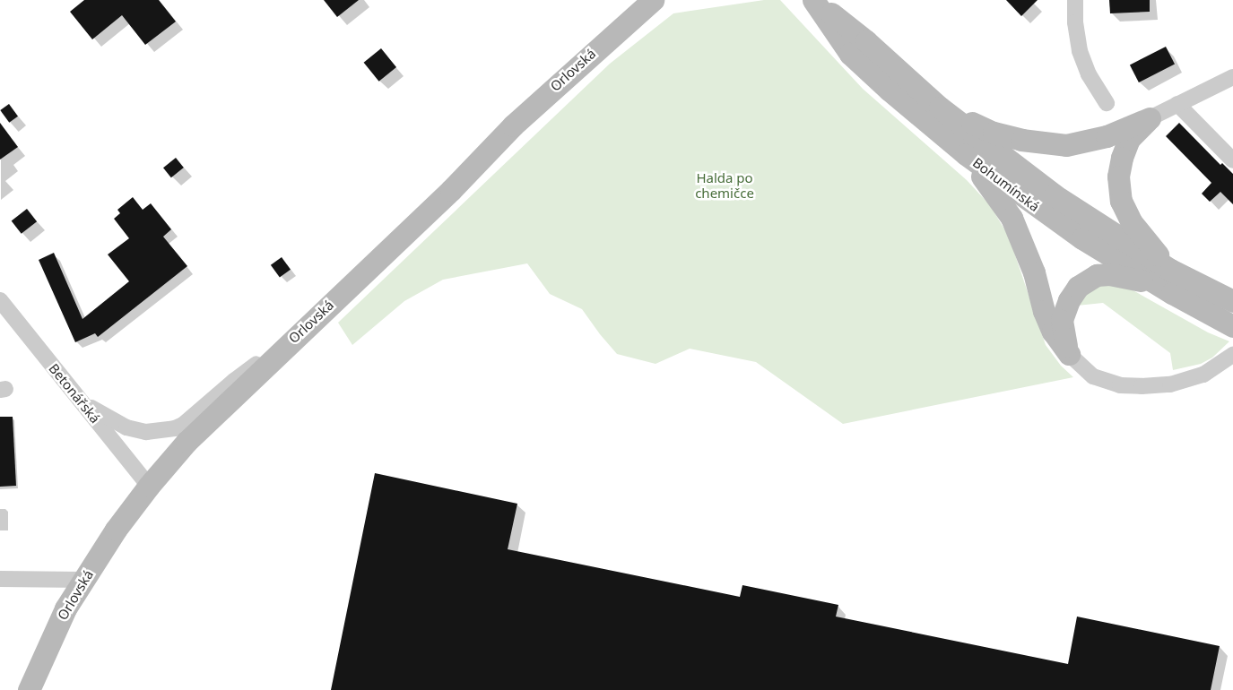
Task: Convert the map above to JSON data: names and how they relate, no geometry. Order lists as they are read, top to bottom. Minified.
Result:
{"streets":{"main road":["Orlovská","Bohumínská"],"street":["Betonářská"]},"crossings":[["Orlovská","Betonářská"]],"parks":["Halda po chemičce"]}
